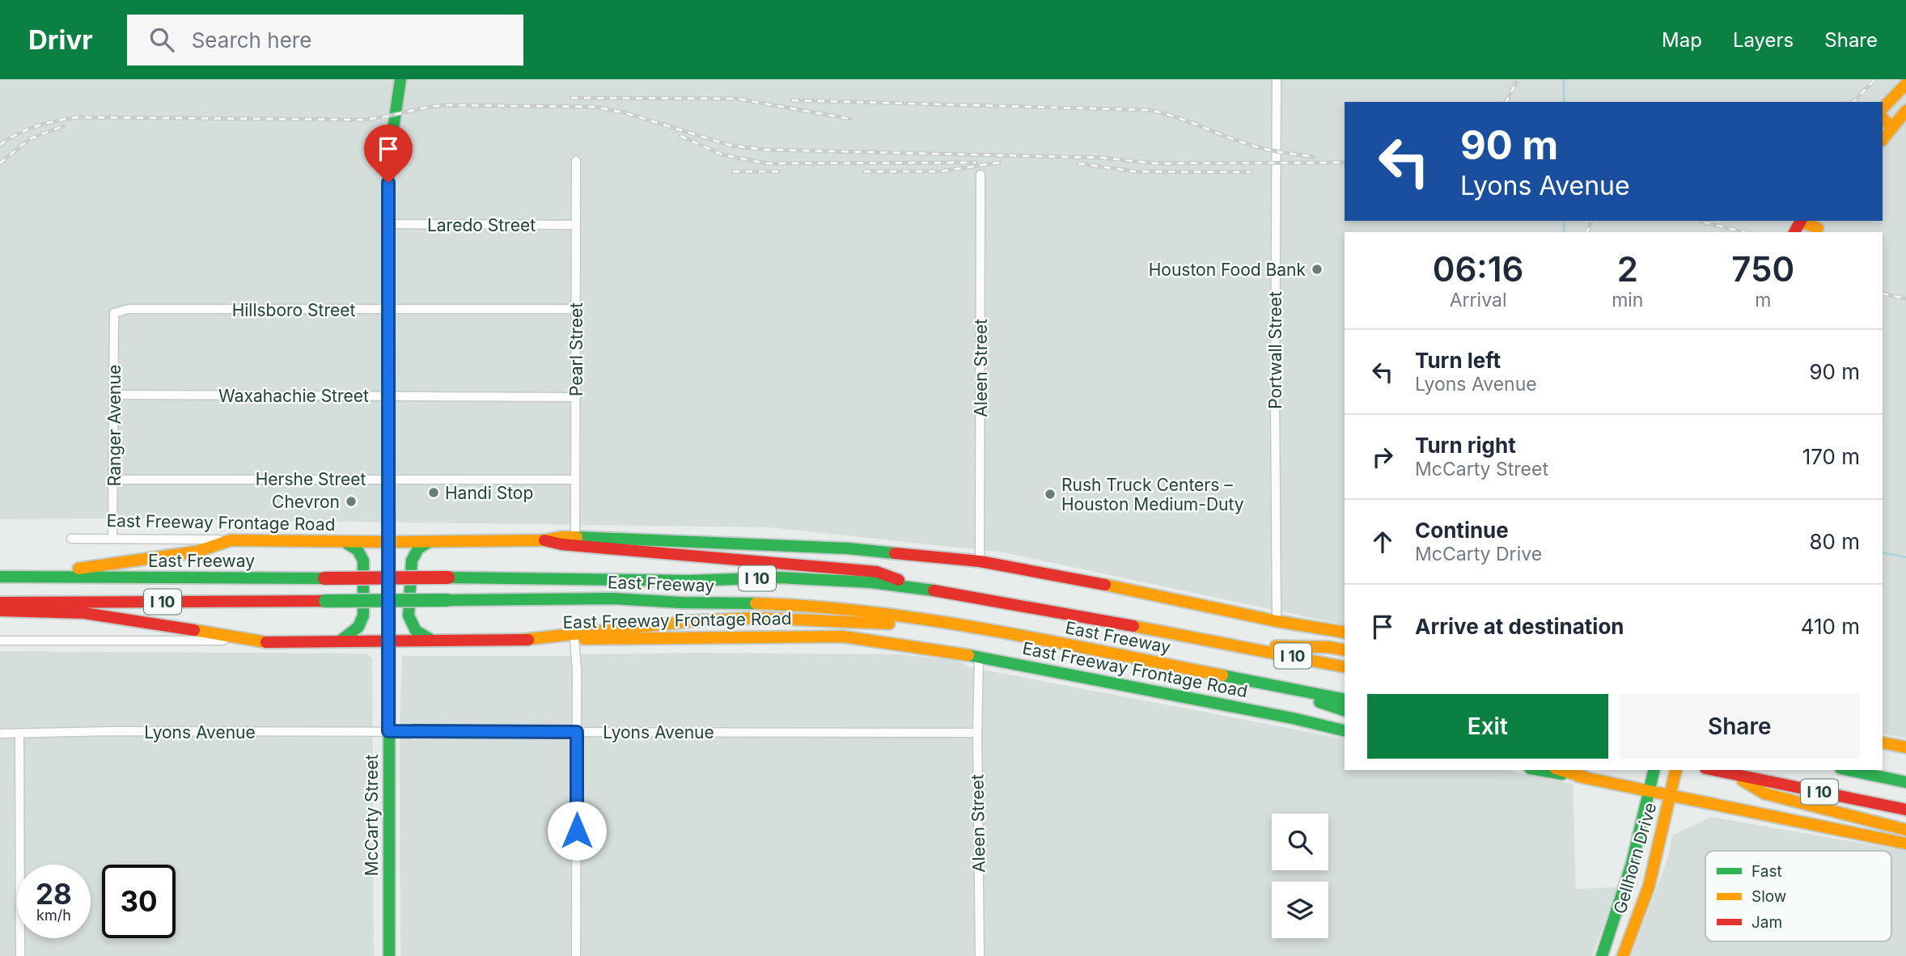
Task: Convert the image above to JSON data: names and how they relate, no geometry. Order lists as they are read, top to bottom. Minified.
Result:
{"streets":{"main road":["East Freeway Frontage Road","East Freeway","I 10","McCarty Street","Gellhorn Drive"],"street":["Laredo Street","Hillsboro Street","Pearl Street","Portwall Street","Aleen Street","Waxahachie Street","Ranger Avenue","Hershe Street","Lyons Avenue"]},"crossings":[["Laredo Street","Pearl Street"],["Laredo Street","McCarty Street"],["Hillsboro Street","Pearl Street"],["Hillsboro Street","Ranger Avenue"],["Hillsboro Street","McCarty Street"],["Pearl Street","Waxahachie Street"],["Pearl Street","Hershe Street"],["Pearl Street","East Freeway Frontage Road"],["Portwall Street","East Freeway Frontage Road"],["Aleen Street","East Freeway Frontage Road"],["Aleen Street","Lyons Avenue"],["Waxahachie Street","Ranger Avenue"],["Waxahachie Street","McCarty Street"],["Ranger Avenue","Hershe Street"],["Ranger Avenue","East Freeway Frontage Road"],["Hershe Street","McCarty Street"],["East Freeway Frontage Road","McCarty Street"],["Lyons Avenue","McCarty Street"]],"places":["Houston Food Bank","Handi Stop","Rush Truck Centers – Houston Medium-Duty","Chevron"],"legend":["Fast","Slow","Jam"],"page":{"header":"Drivr","search":"Search here","nav":["Map","Layers","Share"],"turn":["90 m","Lyons Avenue"],"eta":["06:16","Arrival","2","min","750","m"],"list":[{"name":"Turn left","note":"Lyons Avenue","value":"90 m"},{"name":"Turn right","note":"McCarty Street","value":"170 m"},{"name":"Continue","note":"McCarty Drive","value":"80 m"},{"name":"Arrive at destination","value":"410 m"}],"buttons":["Exit","Share"],"speed":"28 km/h","limit":"30"}}
